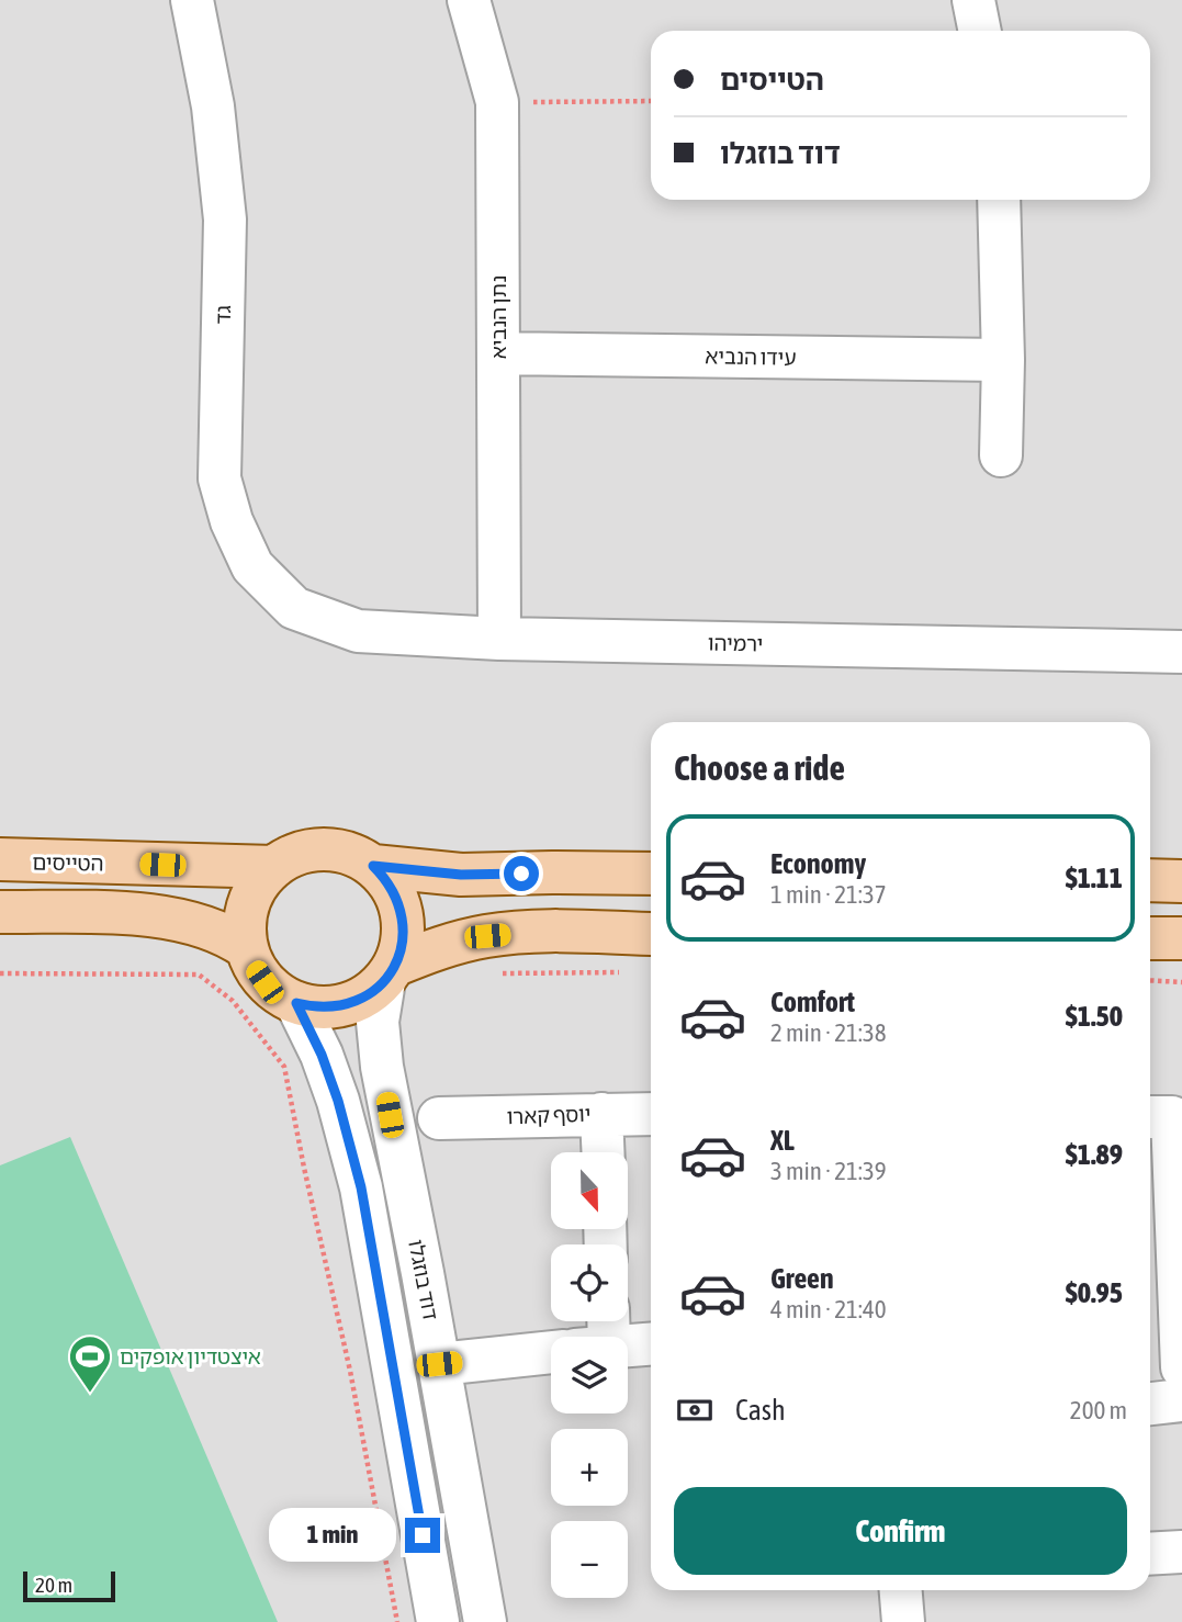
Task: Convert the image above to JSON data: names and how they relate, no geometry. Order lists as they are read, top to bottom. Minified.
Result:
{"streets":{"main road":["הטייסים"],"street":["גד","נתן הנביא","עידו הנביא","ירמיהו","יוסף קארו","דוד בוזגלו"]},"crossings":[["גד","ירמיהו"],["נתן הנביא","עידו הנביא"],["נתן הנביא","ירמיהו"],["הטייסים","דוד בוזגלו"]],"places":{"sports":["איצטדיון אופקים"]},"scale_bar":"20 m","north":"bottom","page":{"banner":["הטייסים","דוד בוזגלו"],"heading":"Choose a ride","list":[{"name":"Economy","note":"1 min · 21:37","value":"$1.11"},{"name":"Comfort","note":"2 min · 21:38","value":"$1.50"},{"name":"XL","note":"3 min · 21:39","value":"$1.89"},{"name":"Green","note":"4 min · 21:40","value":"$0.95"}],"map_buttons":["+","−"],"pay":["Cash","200 m"],"buttons":"Confirm","bubble":"1 min","scale":"20 m"}}
